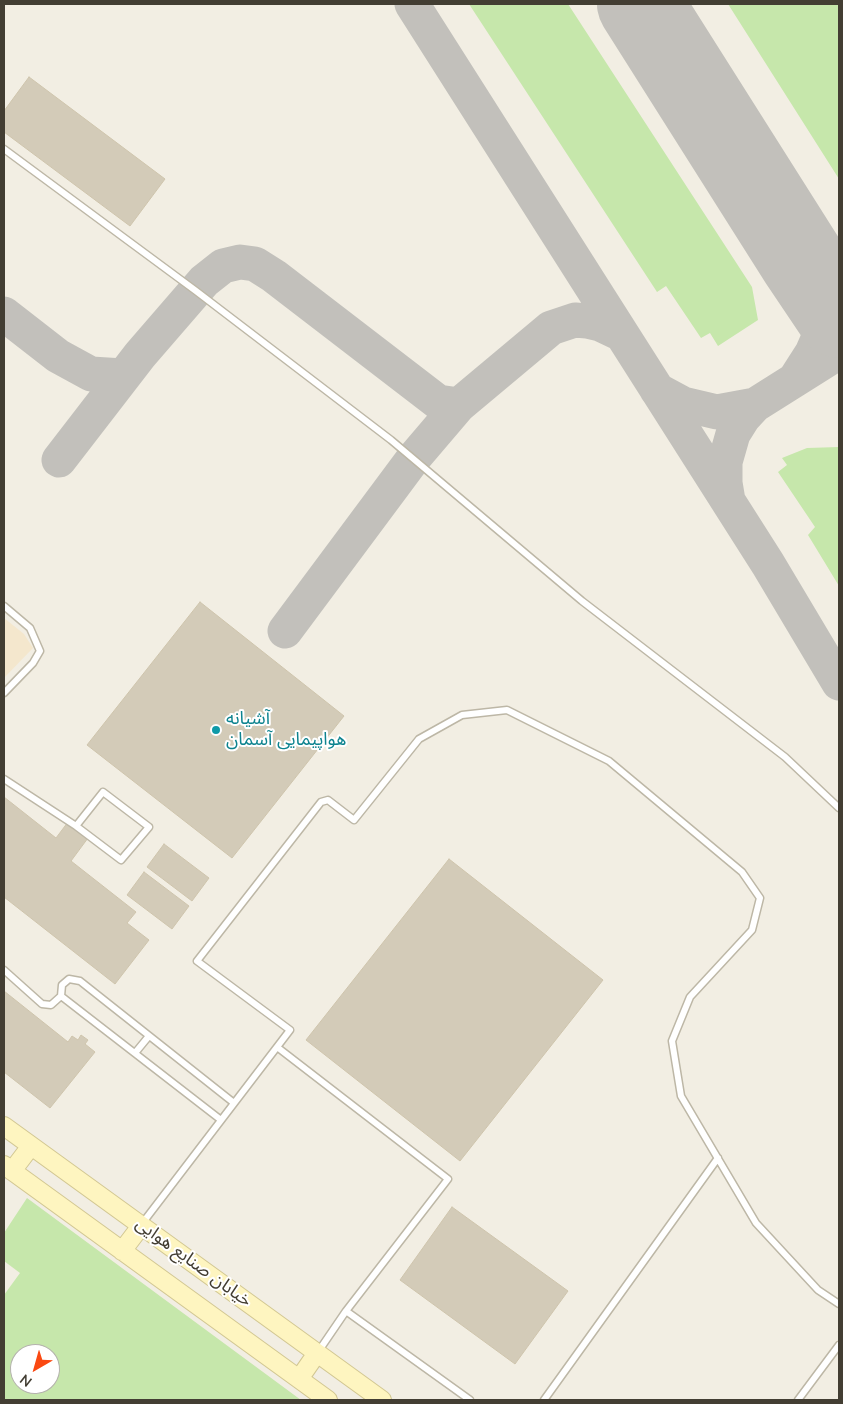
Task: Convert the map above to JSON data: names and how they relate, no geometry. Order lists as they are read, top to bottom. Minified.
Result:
{"streets":{"street":["خیابان صنایع هوایی"]},"places":["آشیانه هواپیمایی آسمان"],"north":"bottom left"}
